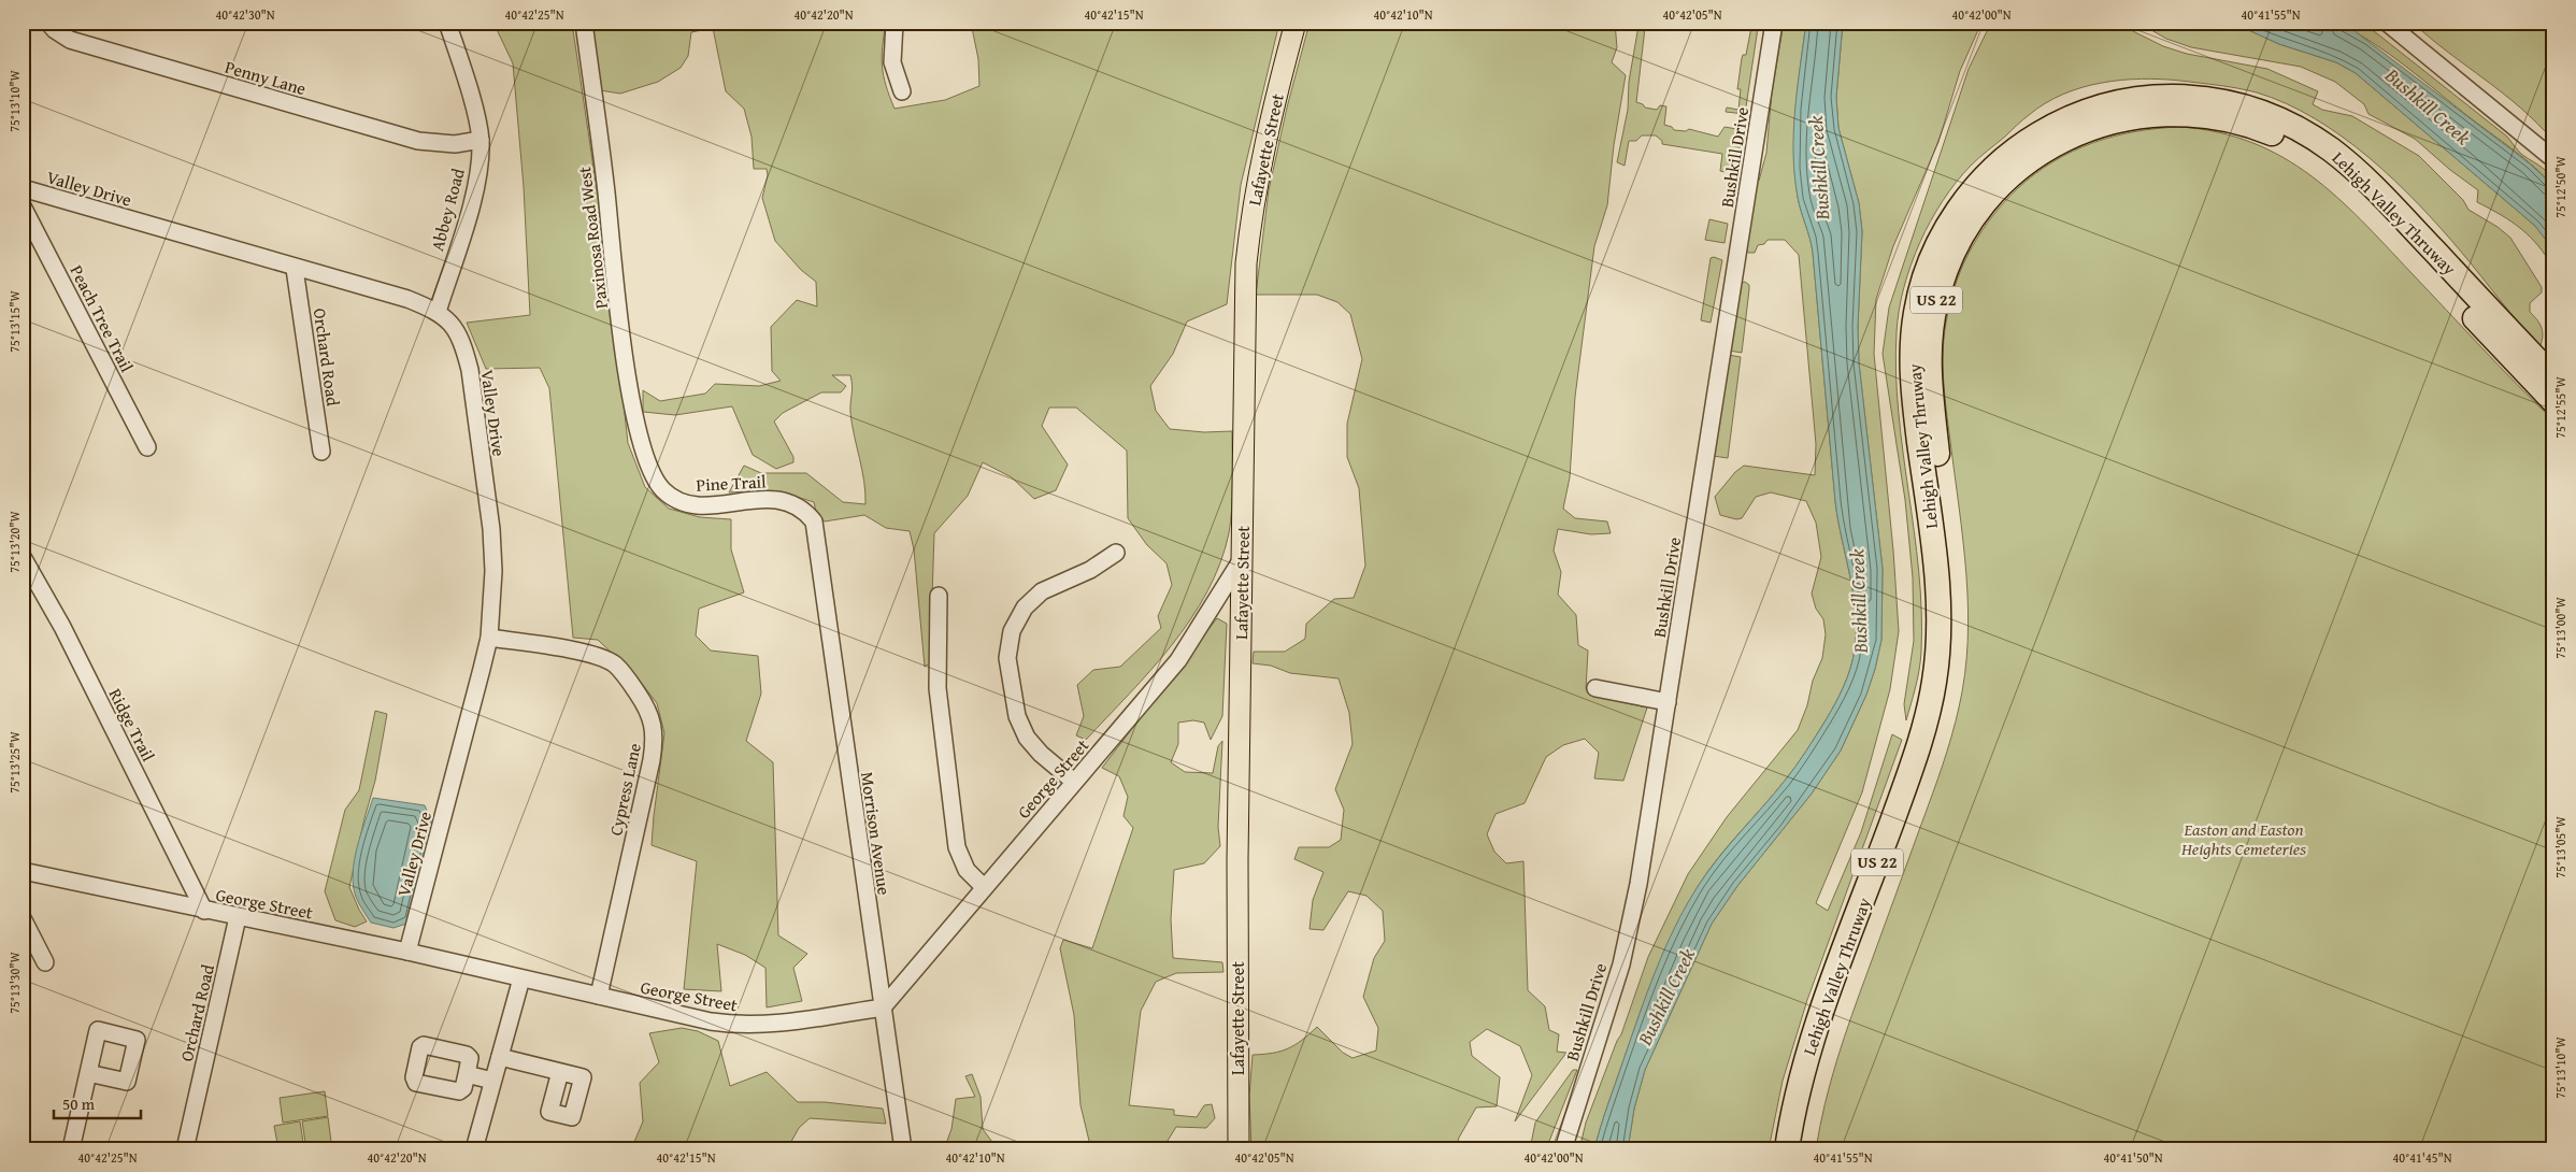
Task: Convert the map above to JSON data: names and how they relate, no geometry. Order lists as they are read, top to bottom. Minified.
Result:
{"streets":{"highway":["Lehigh Valley Thruway","US 22"],"main road":["Lafayette Street"],"street":["Penny Lane","Bushkill Drive","Valley Drive","Abbey Road","Paxinosa Road West","Peach Tree Trail","Orchard Road","Pine Trail","Ridge Trail","George Street","Cypress Lane","Morrison Avenue"]},"crossings":[["Penny Lane","Abbey Road"],["Lafayette Street","George Street"],["Valley Drive","Abbey Road"],["Valley Drive","Orchard Road"],["Valley Drive","George Street"],["Valley Drive","Cypress Lane"],["Paxinosa Road West","Pine Trail"],["Orchard Road","George Street"],["Pine Trail","Morrison Avenue"],["Ridge Trail","George Street"],["George Street","Cypress Lane"],["George Street","Morrison Avenue"]],"water":["Bushkill Creek"],"parks":["Easton and Easton Heights Cemeteries"],"scale_bar":"50 m","coordinates":["40°42'30\"N","40°42'25\"N","40°42'20\"N","40°42'15\"N","40°42'10\"N","40°42'05\"N","40°42'00\"N","40°41'55\"N","75°13'10\"W","75°12'50\"W","75°13'15\"W","75°12'55\"W","75°13'20\"W","75°13'00\"W","75°13'25\"W","75°13'05\"W","75°13'30\"W","40°41'50\"N","40°41'45\"N"]}
